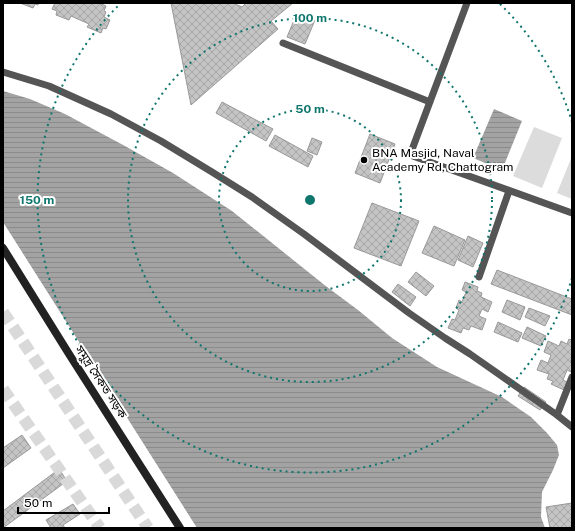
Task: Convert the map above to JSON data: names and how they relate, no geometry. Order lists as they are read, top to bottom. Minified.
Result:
{"streets":{"main road":["সমুদ্র সৈকত সড়ক"]},"places":["BNA Masjid, Naval Academy Rd, Chattogram"],"scale_bar":"50 m","rings":["100 m","50 m","150 m"]}
